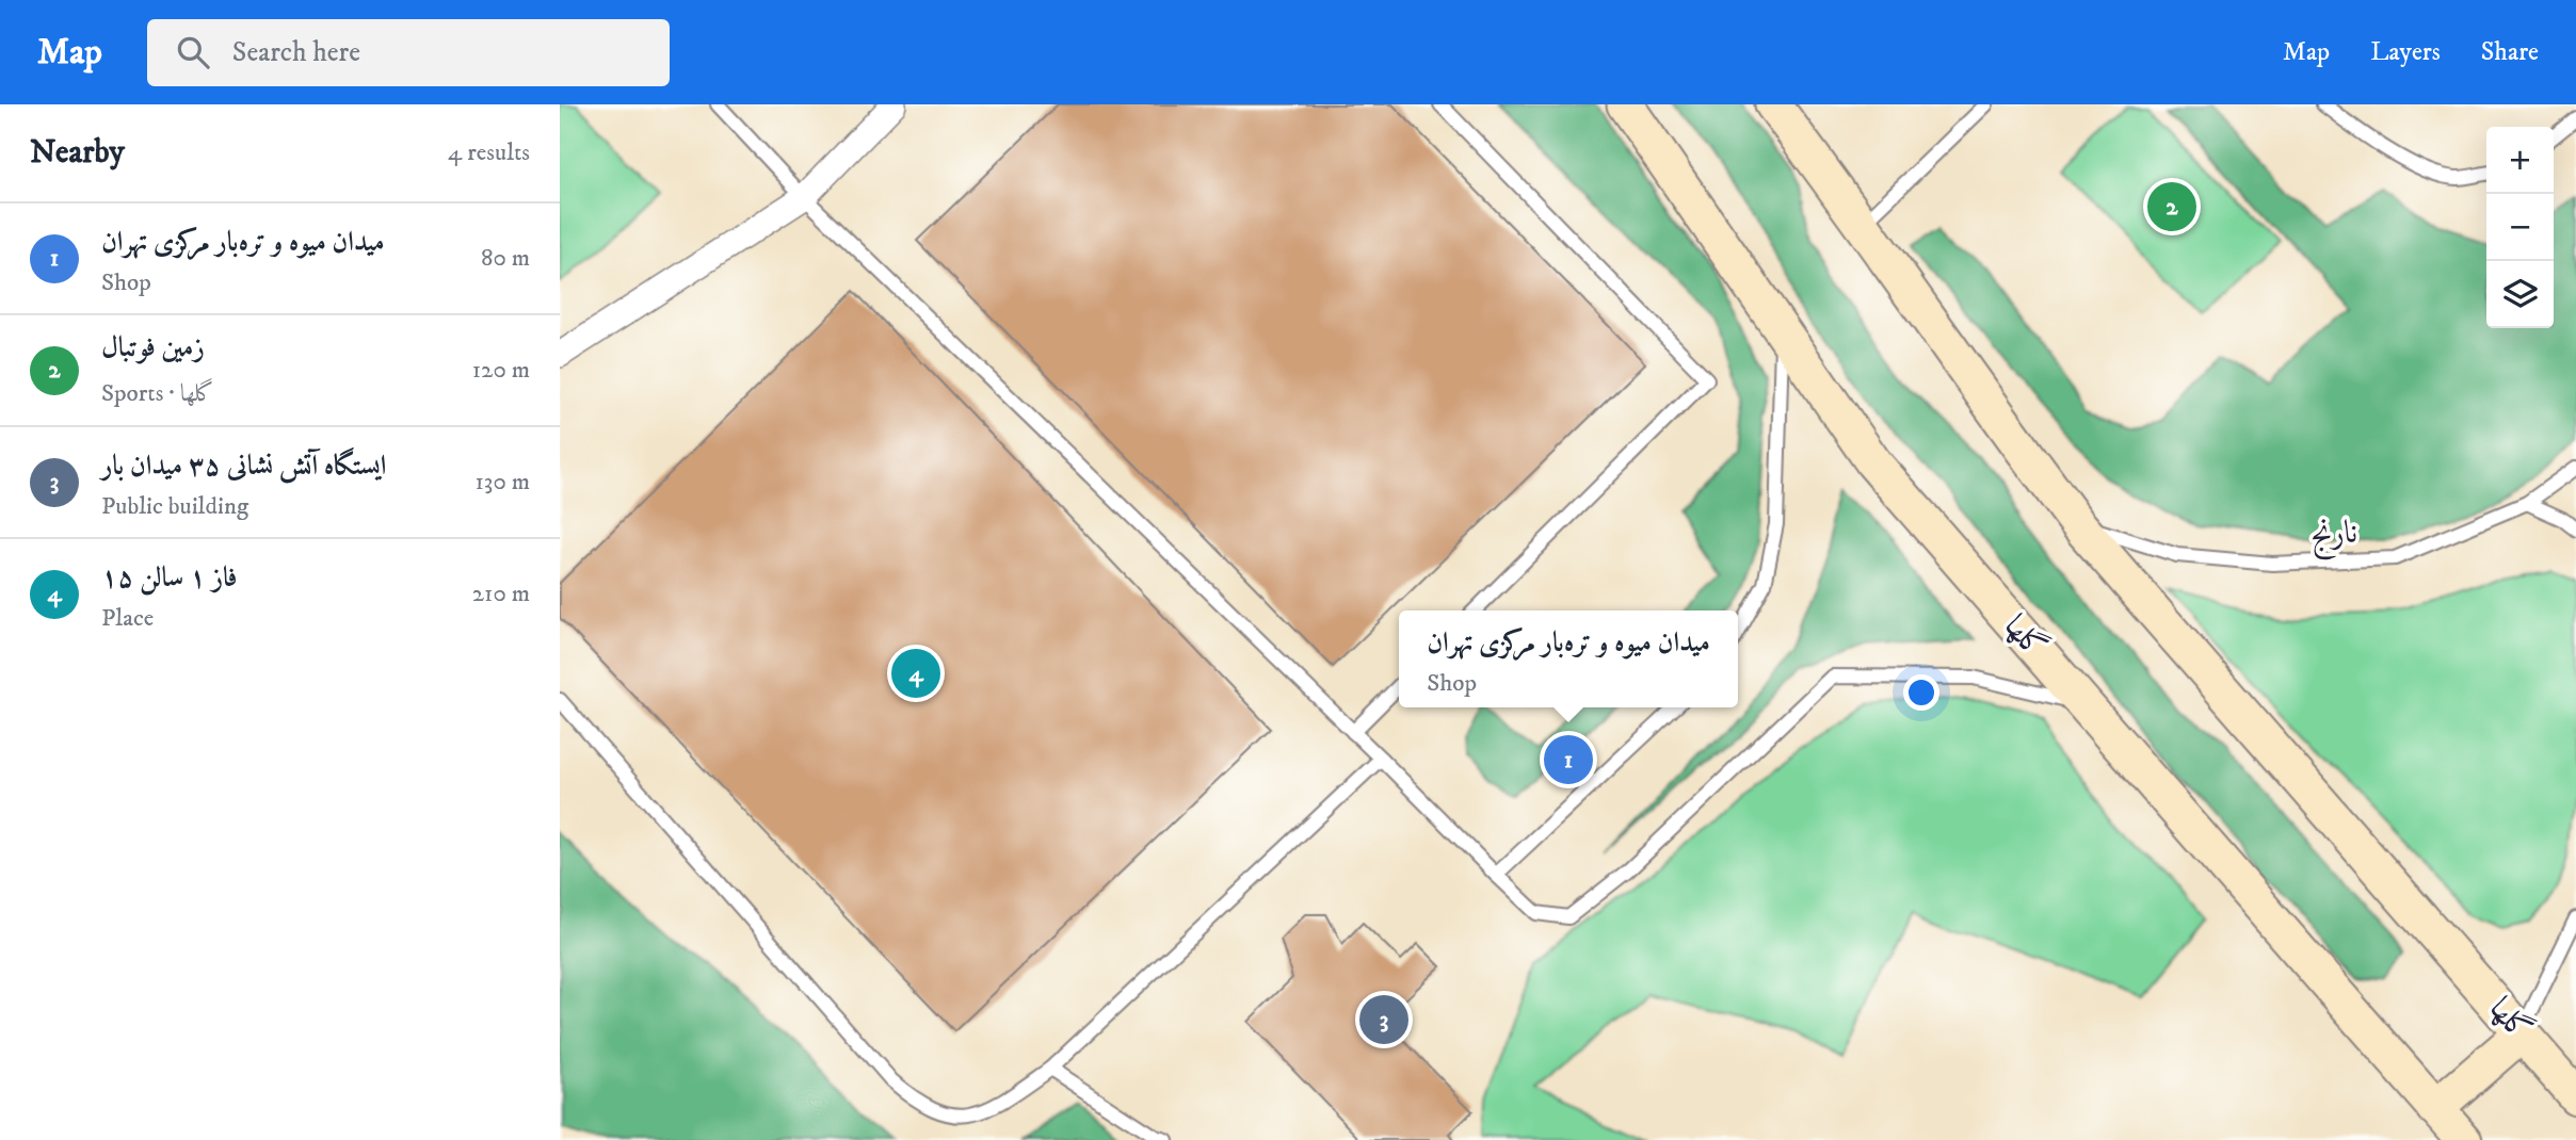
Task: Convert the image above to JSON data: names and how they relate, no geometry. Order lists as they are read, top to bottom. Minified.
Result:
{"streets":{"street":["گلها"],"lane":["نارنج"]},"crossings":[["نارنج","گلها"]],"page":{"header":"Map","search":"Search here","nav":["Map","Layers","Share"],"heading":["Nearby","4 results"],"map_buttons":["+","−"],"pins":["2","4","1","3"],"list":[{"mark":"1","name":"میدان میوه و تره‌بار مرکزی تهران","note":"Shop","value":"80 m"},{"mark":"2","name":"زمین فوتبال","note":"Sports · گلها","value":"120 m"},{"mark":"3","name":"ایستگاه آتش نشانی ۳۵ میدان بار","note":"Public building","value":"130 m"},{"mark":"4","name":"فاز ۱ سالن ۱۵","note":"Place","value":"210 m"}],"popup":["میدان میوه و تره‌بار مرکزی تهران","Shop"]}}
